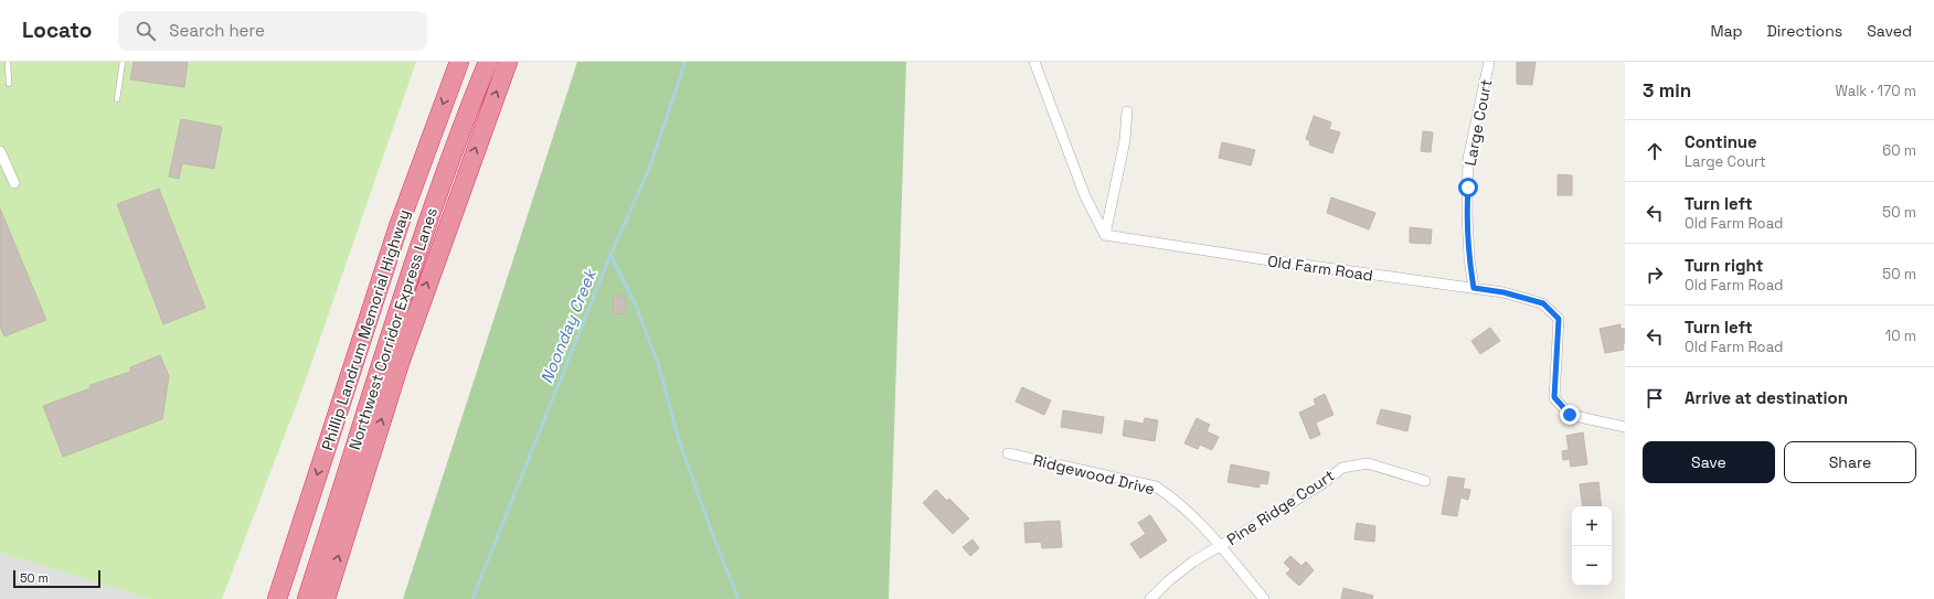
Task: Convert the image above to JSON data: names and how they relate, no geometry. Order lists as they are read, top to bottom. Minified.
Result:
{"streets":{"highway":["Northwest Corridor Express Lanes","Phillip Landrum Memorial Highway"],"street":["Large Court","Old Farm Road","Ridgewood Drive","Pine Ridge Court"]},"crossings":[["Large Court","Old Farm Road"],["Ridgewood Drive","Pine Ridge Court"]],"water":["Noonday Creek"],"scale_bar":"50 m","page":{"header":"Locato","search":"Search here","nav":["Map","Directions","Saved"],"heading":["3 min","Walk · 170 m"],"list":[["Continue","Large Court","60 m"],["Turn left","Old Farm Road","50 m"],["Turn right","Old Farm Road","50 m"],["Turn left","Old Farm Road","10 m"],"Arrive at destination"],"buttons":["Save","Share"],"map_buttons":["+","−"],"scale":"50 m"}}
